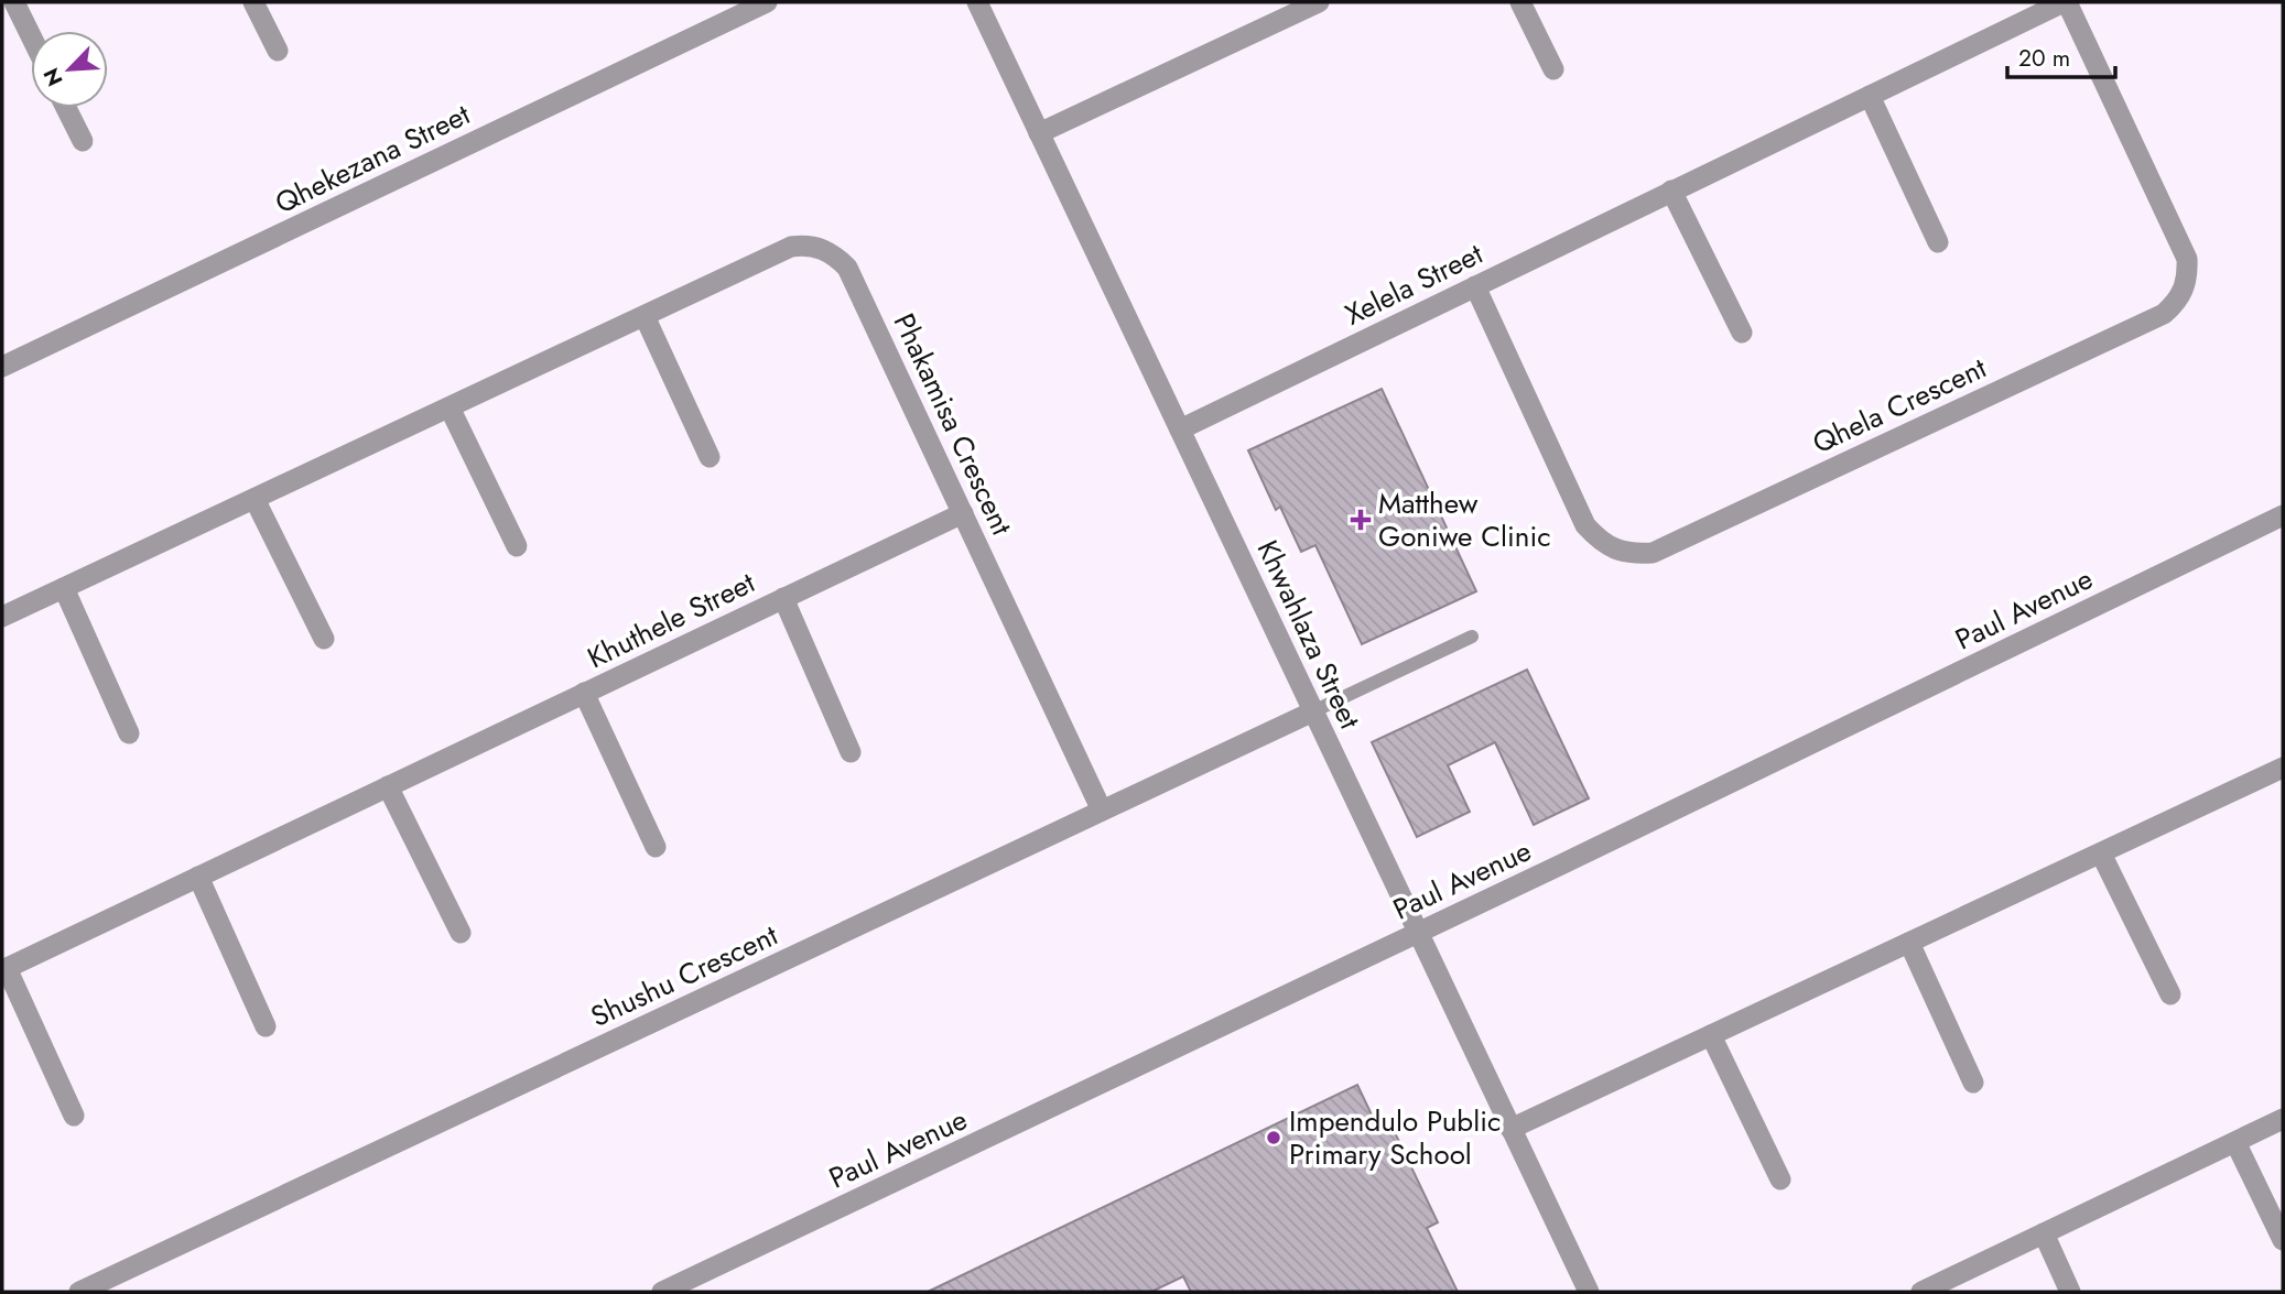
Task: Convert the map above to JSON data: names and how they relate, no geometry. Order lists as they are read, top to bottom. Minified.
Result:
{"streets":{"street":["Qhekezana Street","Xelela Street","Qhela Crescent","Phakamisa Crescent","Paul Avenue","Khuthele Street","Khwahlaza Street","Shushu Crescent"]},"crossings":[["Xelela Street","Qhela Crescent"],["Xelela Street","Khwahlaza Street"],["Phakamisa Crescent","Khuthele Street"],["Phakamisa Crescent","Shushu Crescent"],["Paul Avenue","Khwahlaza Street"],["Khwahlaza Street","Shushu Crescent"]],"places":{"health":["Matthew Goniwe Clinic"],"other":["Impendulo Public Primary School"]},"scale_bar":"20 m","north":"bottom left"}
